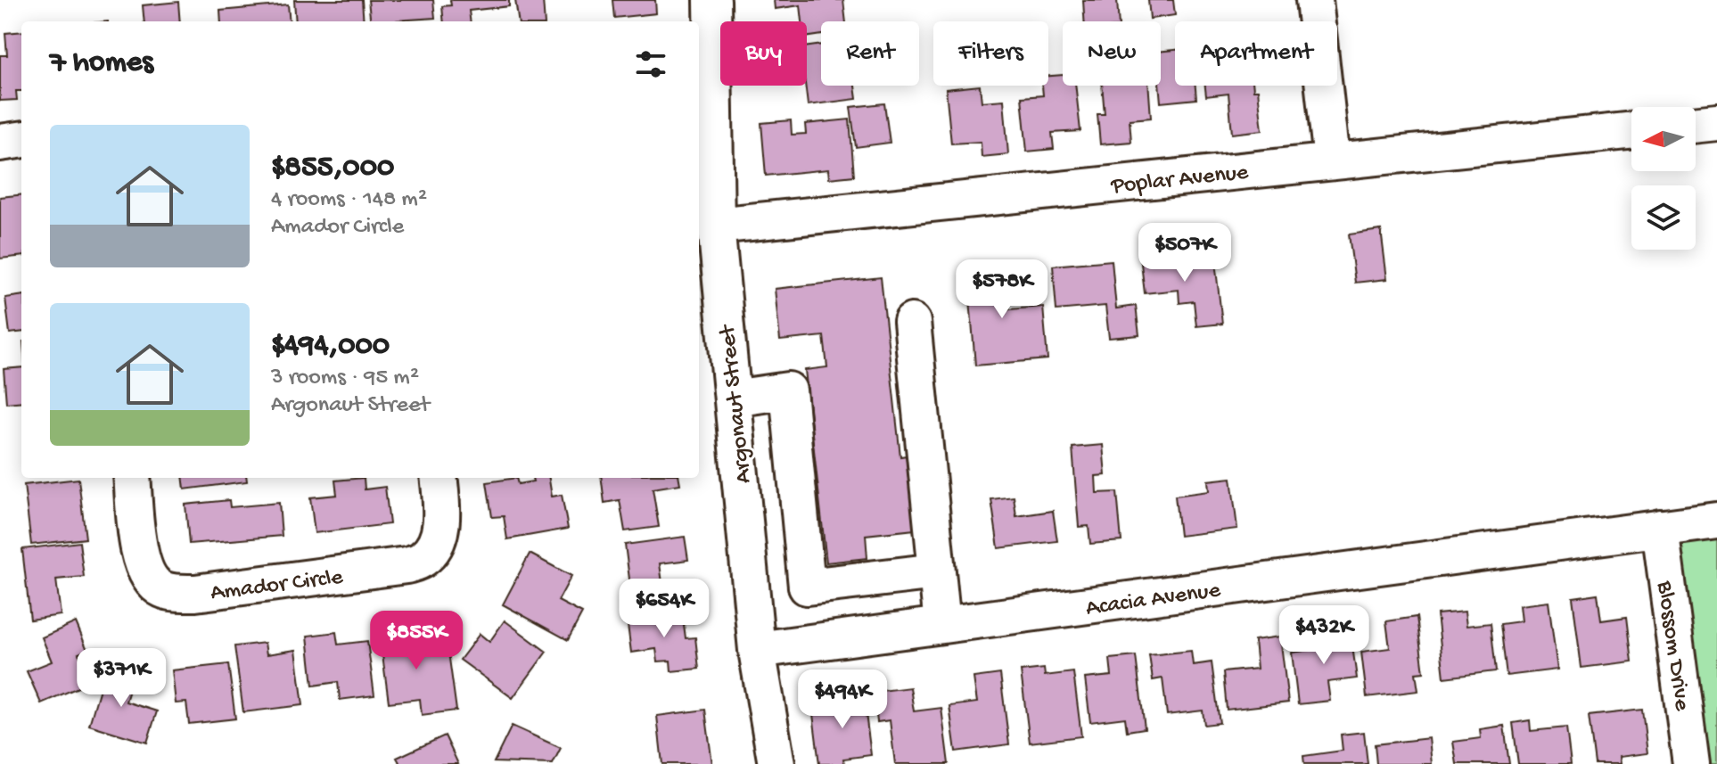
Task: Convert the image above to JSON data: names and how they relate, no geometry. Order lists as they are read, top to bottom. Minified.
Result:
{"streets":{"street":["Poplar Avenue","Argonaut Street","Amador Circle","Acacia Avenue","Blossom Drive"]},"crossings":[["Poplar Avenue","Argonaut Street"],["Argonaut Street","Acacia Avenue"],["Acacia Avenue","Blossom Drive"]],"north":"left","page":{"chip":["Buy","Rent","Filters","New","Apartment"],"heading":"7 homes","list":[{"name":"$855,000","note":"4 rooms · 148 m² · Amador Circle"},{"name":"$494,000","note":"3 rooms · 95 m² · Argonaut Street"}],"price":["$507K","$578K","$654K","$432K","$855K","$371K","$494K"]}}
